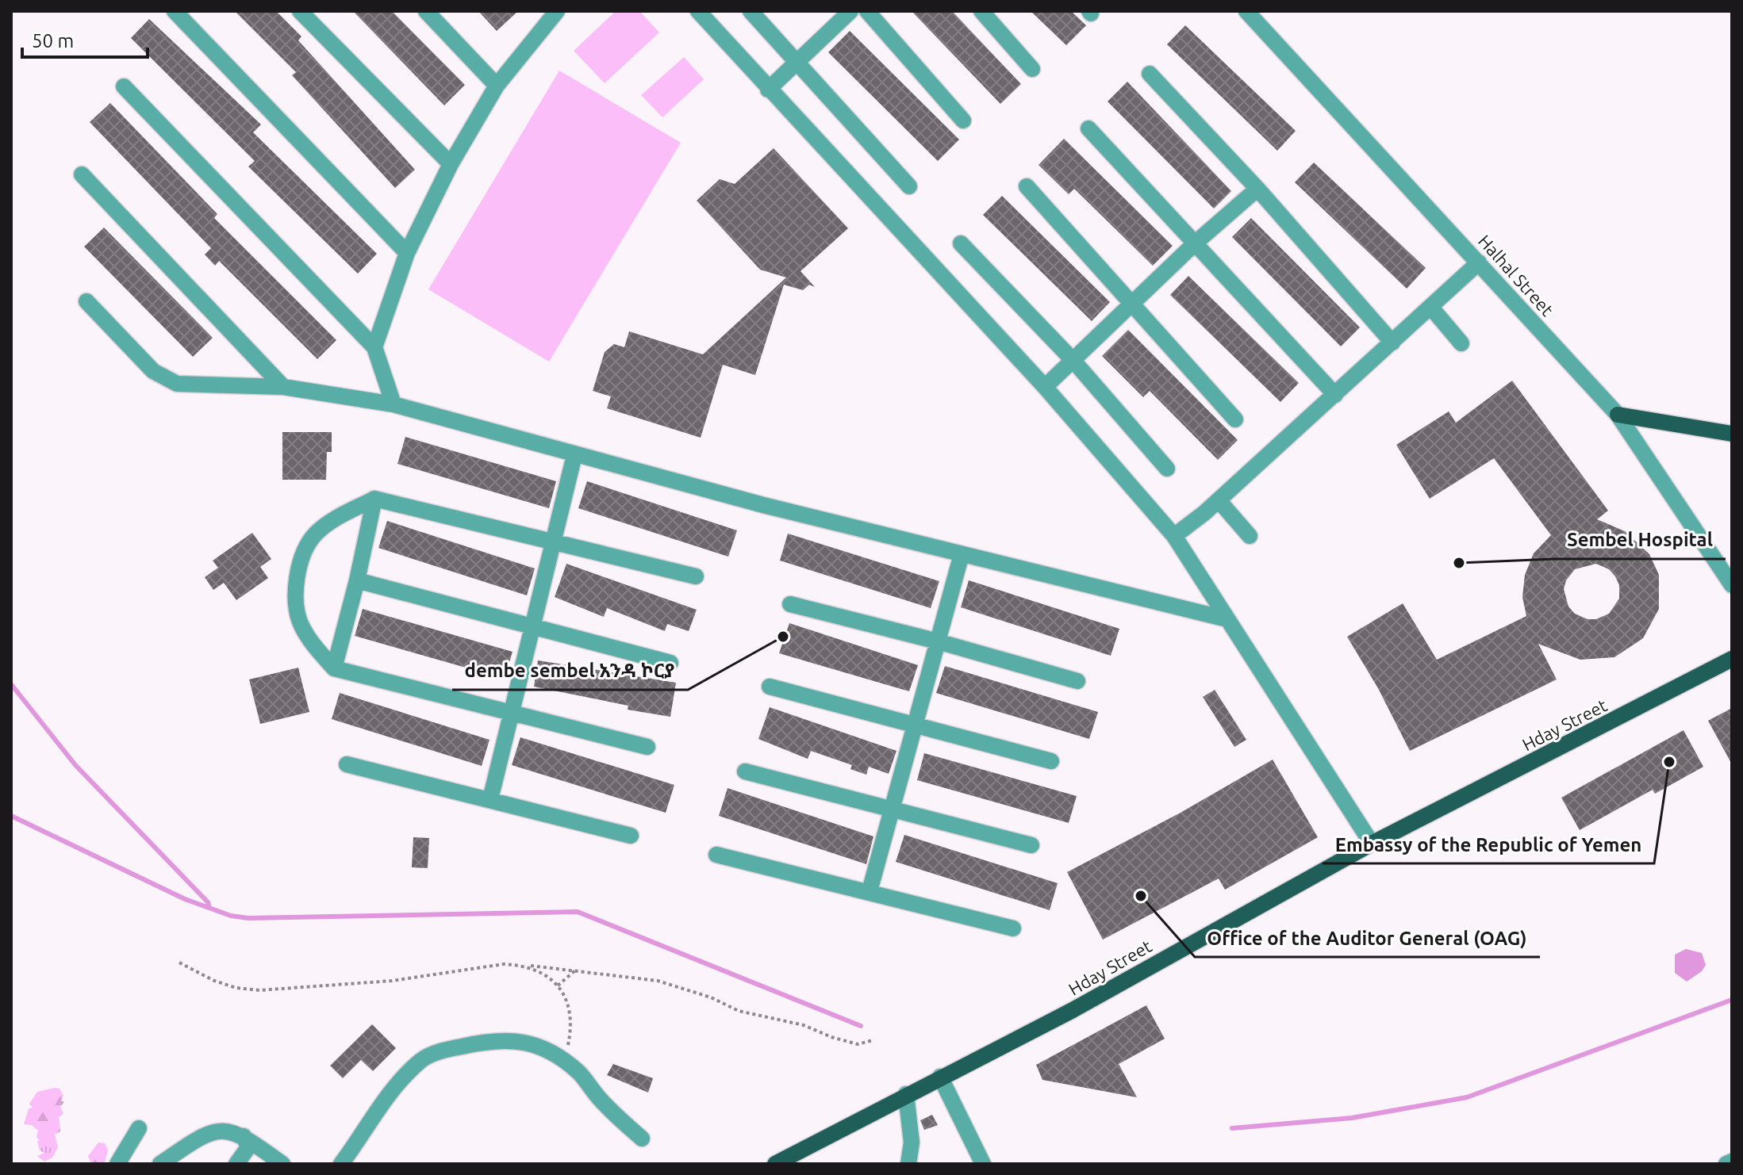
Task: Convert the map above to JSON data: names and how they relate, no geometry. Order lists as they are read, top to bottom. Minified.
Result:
{"streets":{"main road":["Hday Street"],"street":["Halhal Street"]},"places":["Sembel Hospital","dembe sembel አንዳ ኮርያ","Embassy of the Republic of Yemen","Office of the Auditor General (OAG)"],"scale_bar":"50 m"}
